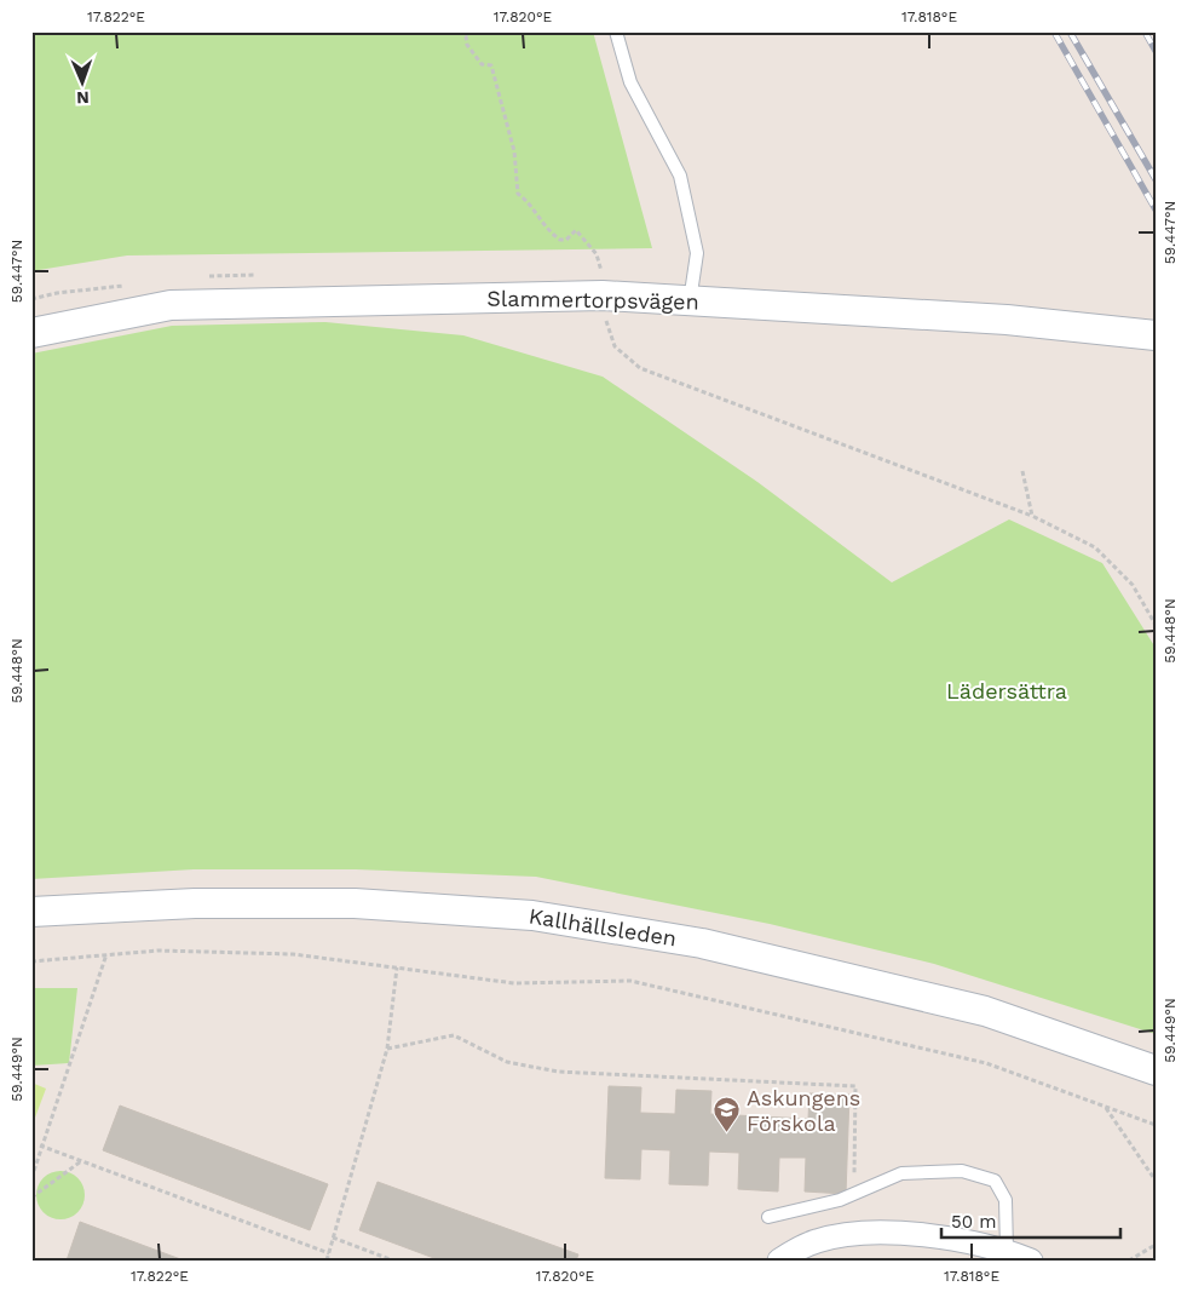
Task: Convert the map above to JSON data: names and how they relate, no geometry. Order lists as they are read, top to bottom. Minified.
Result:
{"streets":{"street":["Slammertorpsvägen","Kallhällsleden"]},"parks":["Lädersättra"],"places":{"school or university":["Askungens Förskola"]},"scale_bar":"50 m","north":"bottom","coordinates":["17.822°E","17.820°E","17.818°E","59.447°N","59.448°N","59.449°N"]}
